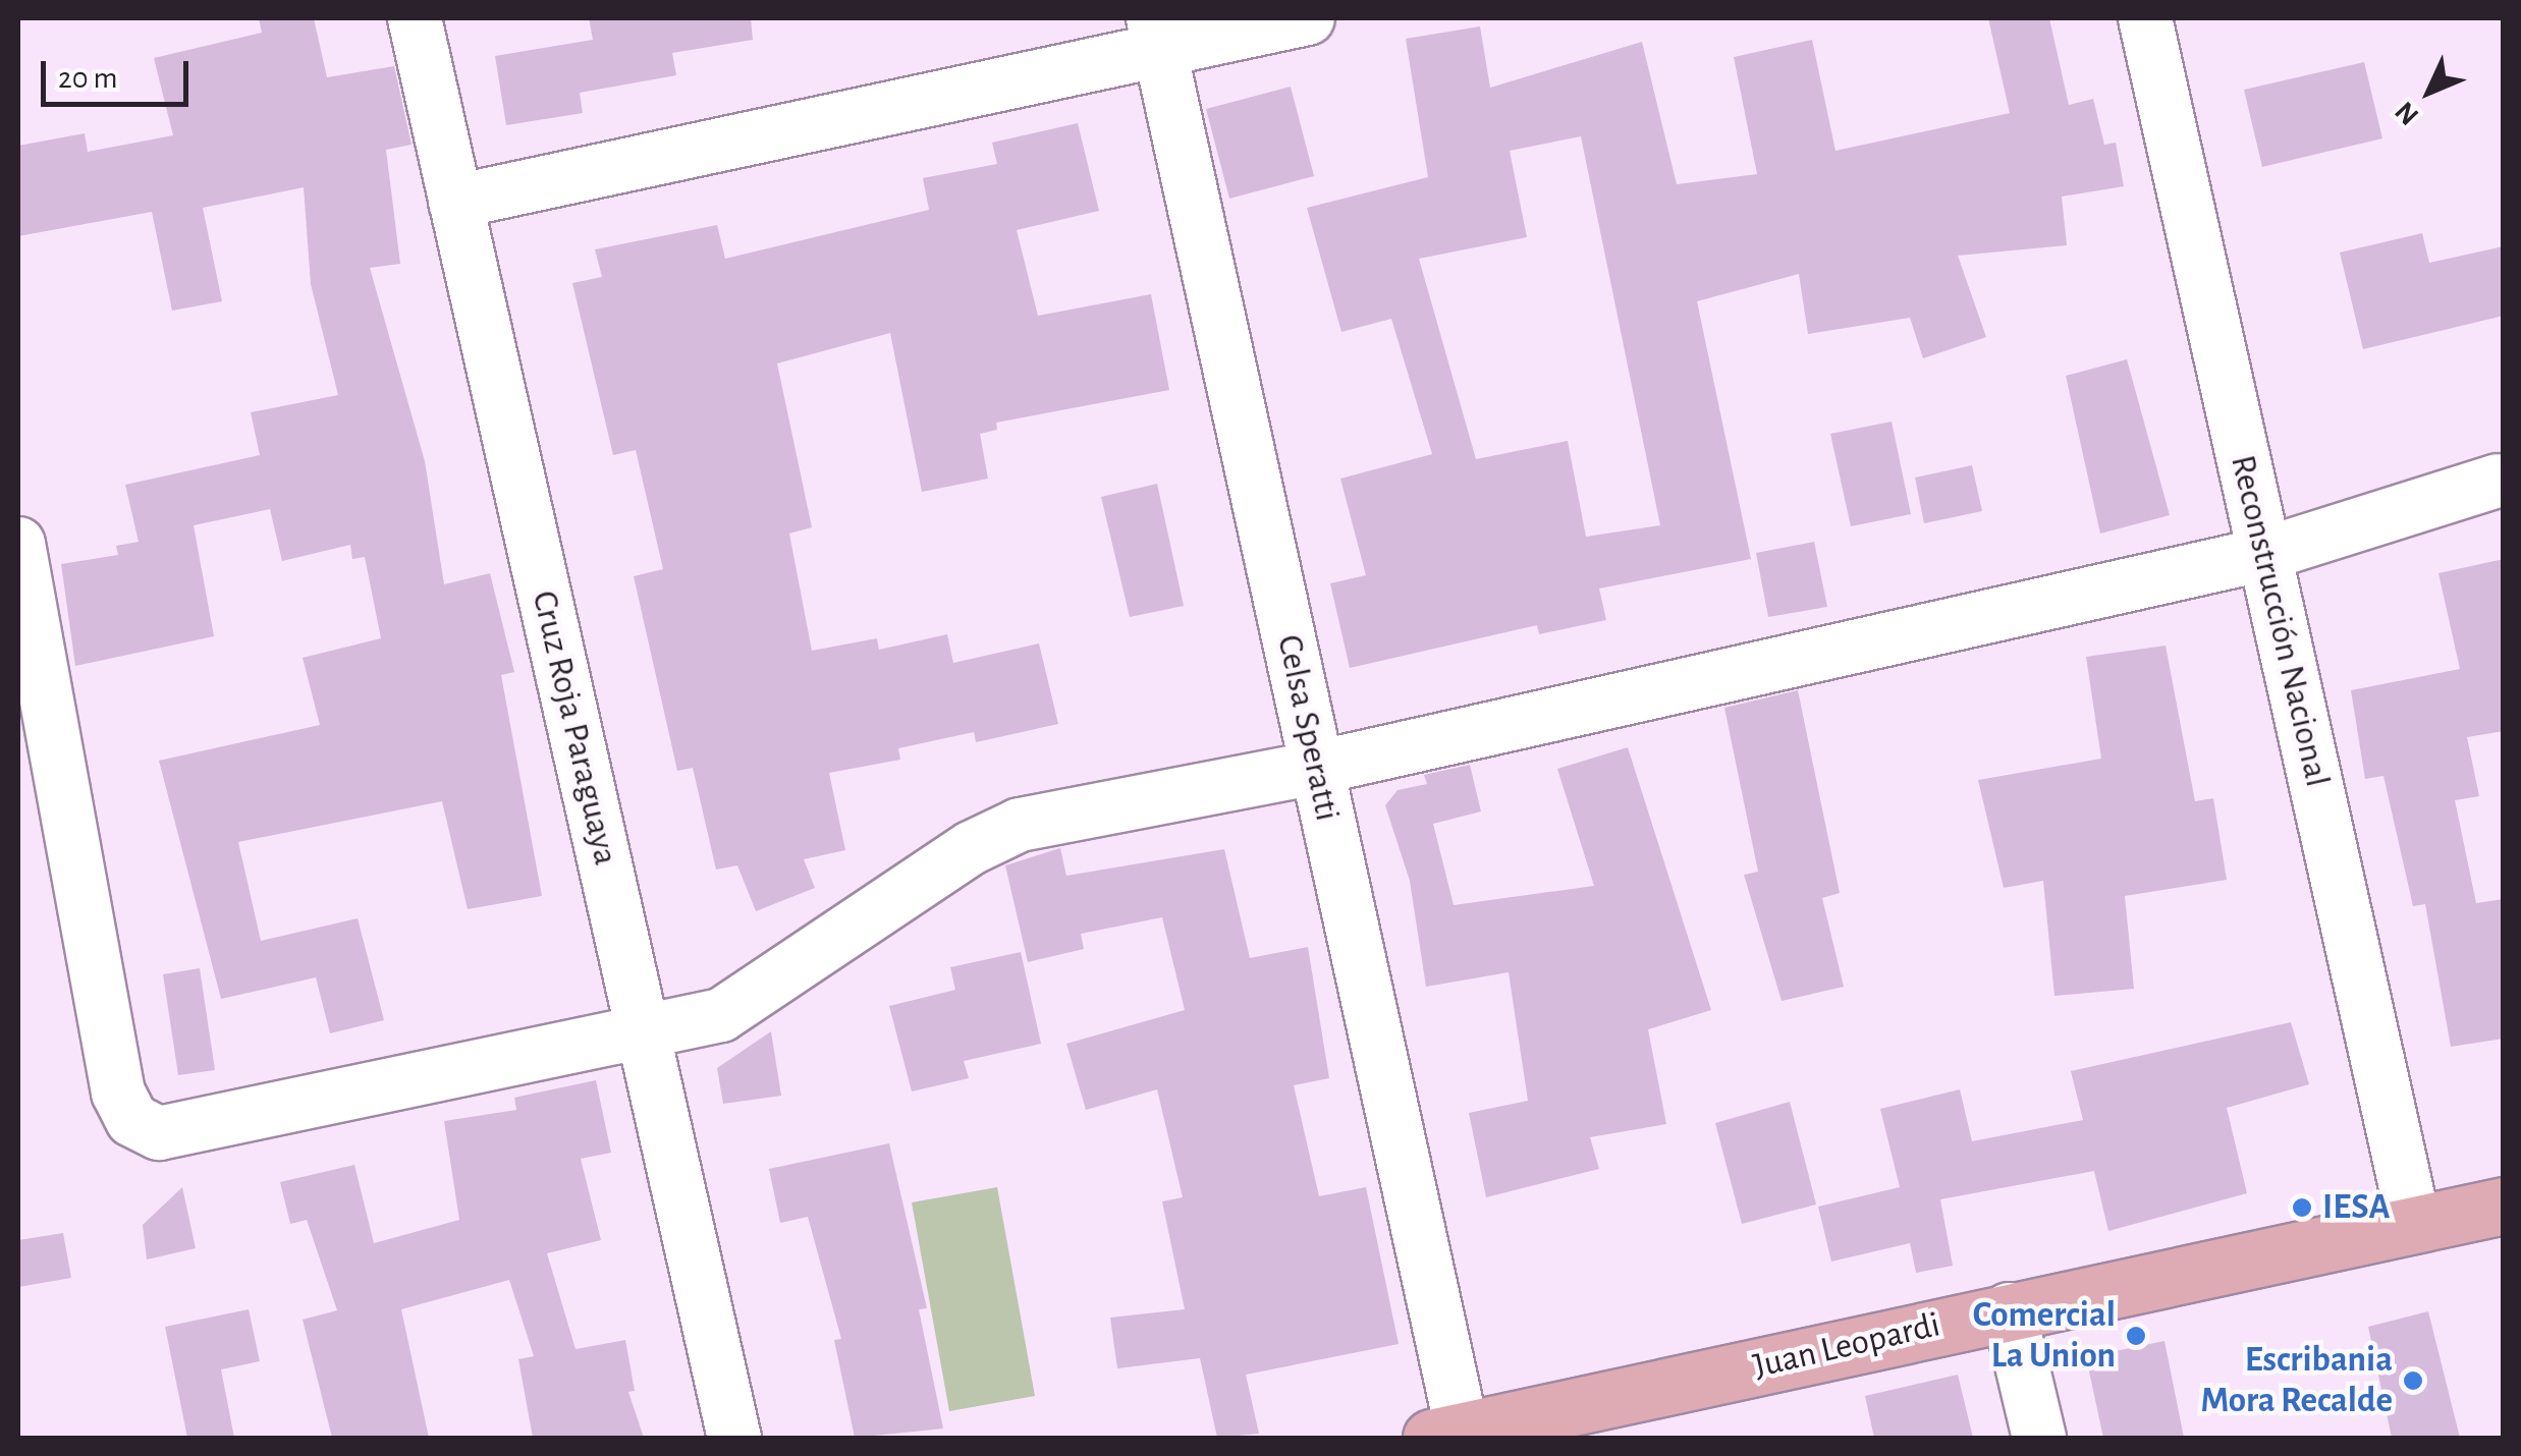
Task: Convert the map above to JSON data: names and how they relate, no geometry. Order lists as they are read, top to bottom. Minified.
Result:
{"streets":{"main road":["Juan Leopardi"],"street":["Reconstrucción Nacional","Cruz Roja Paraguaya","Celsa Speratti"]},"crossings":[["Reconstrucción Nacional","Juan Leopardi"],["Celsa Speratti","Juan Leopardi"]],"places":["IESA","Comercial La Union","Escribania Mora Recalde"],"scale_bar":"20 m","north":"bottom left"}
